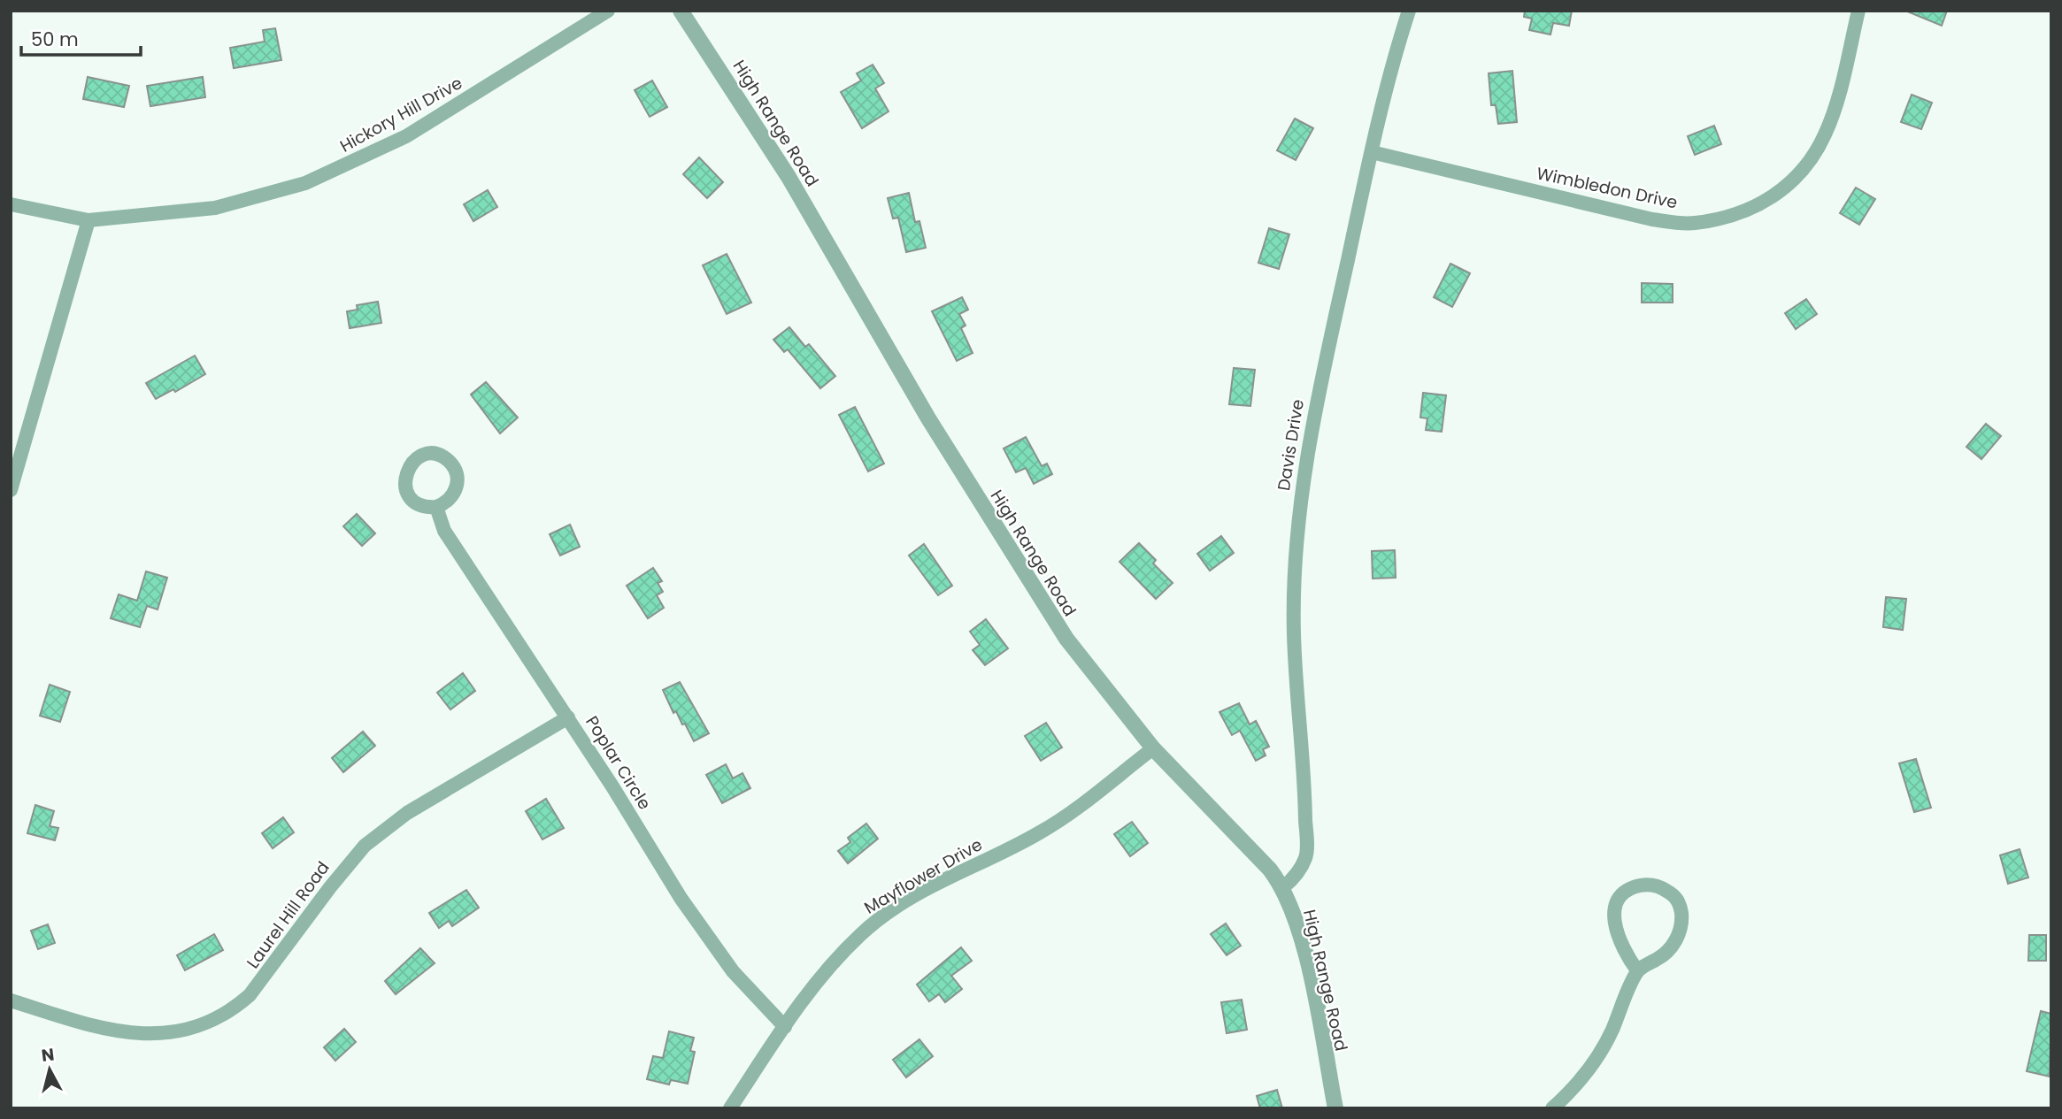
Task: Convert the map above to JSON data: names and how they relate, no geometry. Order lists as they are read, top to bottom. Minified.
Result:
{"streets":{"street":["Hickory Hill Drive","High Range Road","Wimbledon Drive","Davis Drive","Poplar Circle","Mayflower Drive","Laurel Hill Road"]},"crossings":[["High Range Road","Davis Drive"],["High Range Road","Mayflower Drive"],["Wimbledon Drive","Davis Drive"],["Poplar Circle","Mayflower Drive"],["Poplar Circle","Laurel Hill Road"]],"scale_bar":"50 m","north":"top"}
